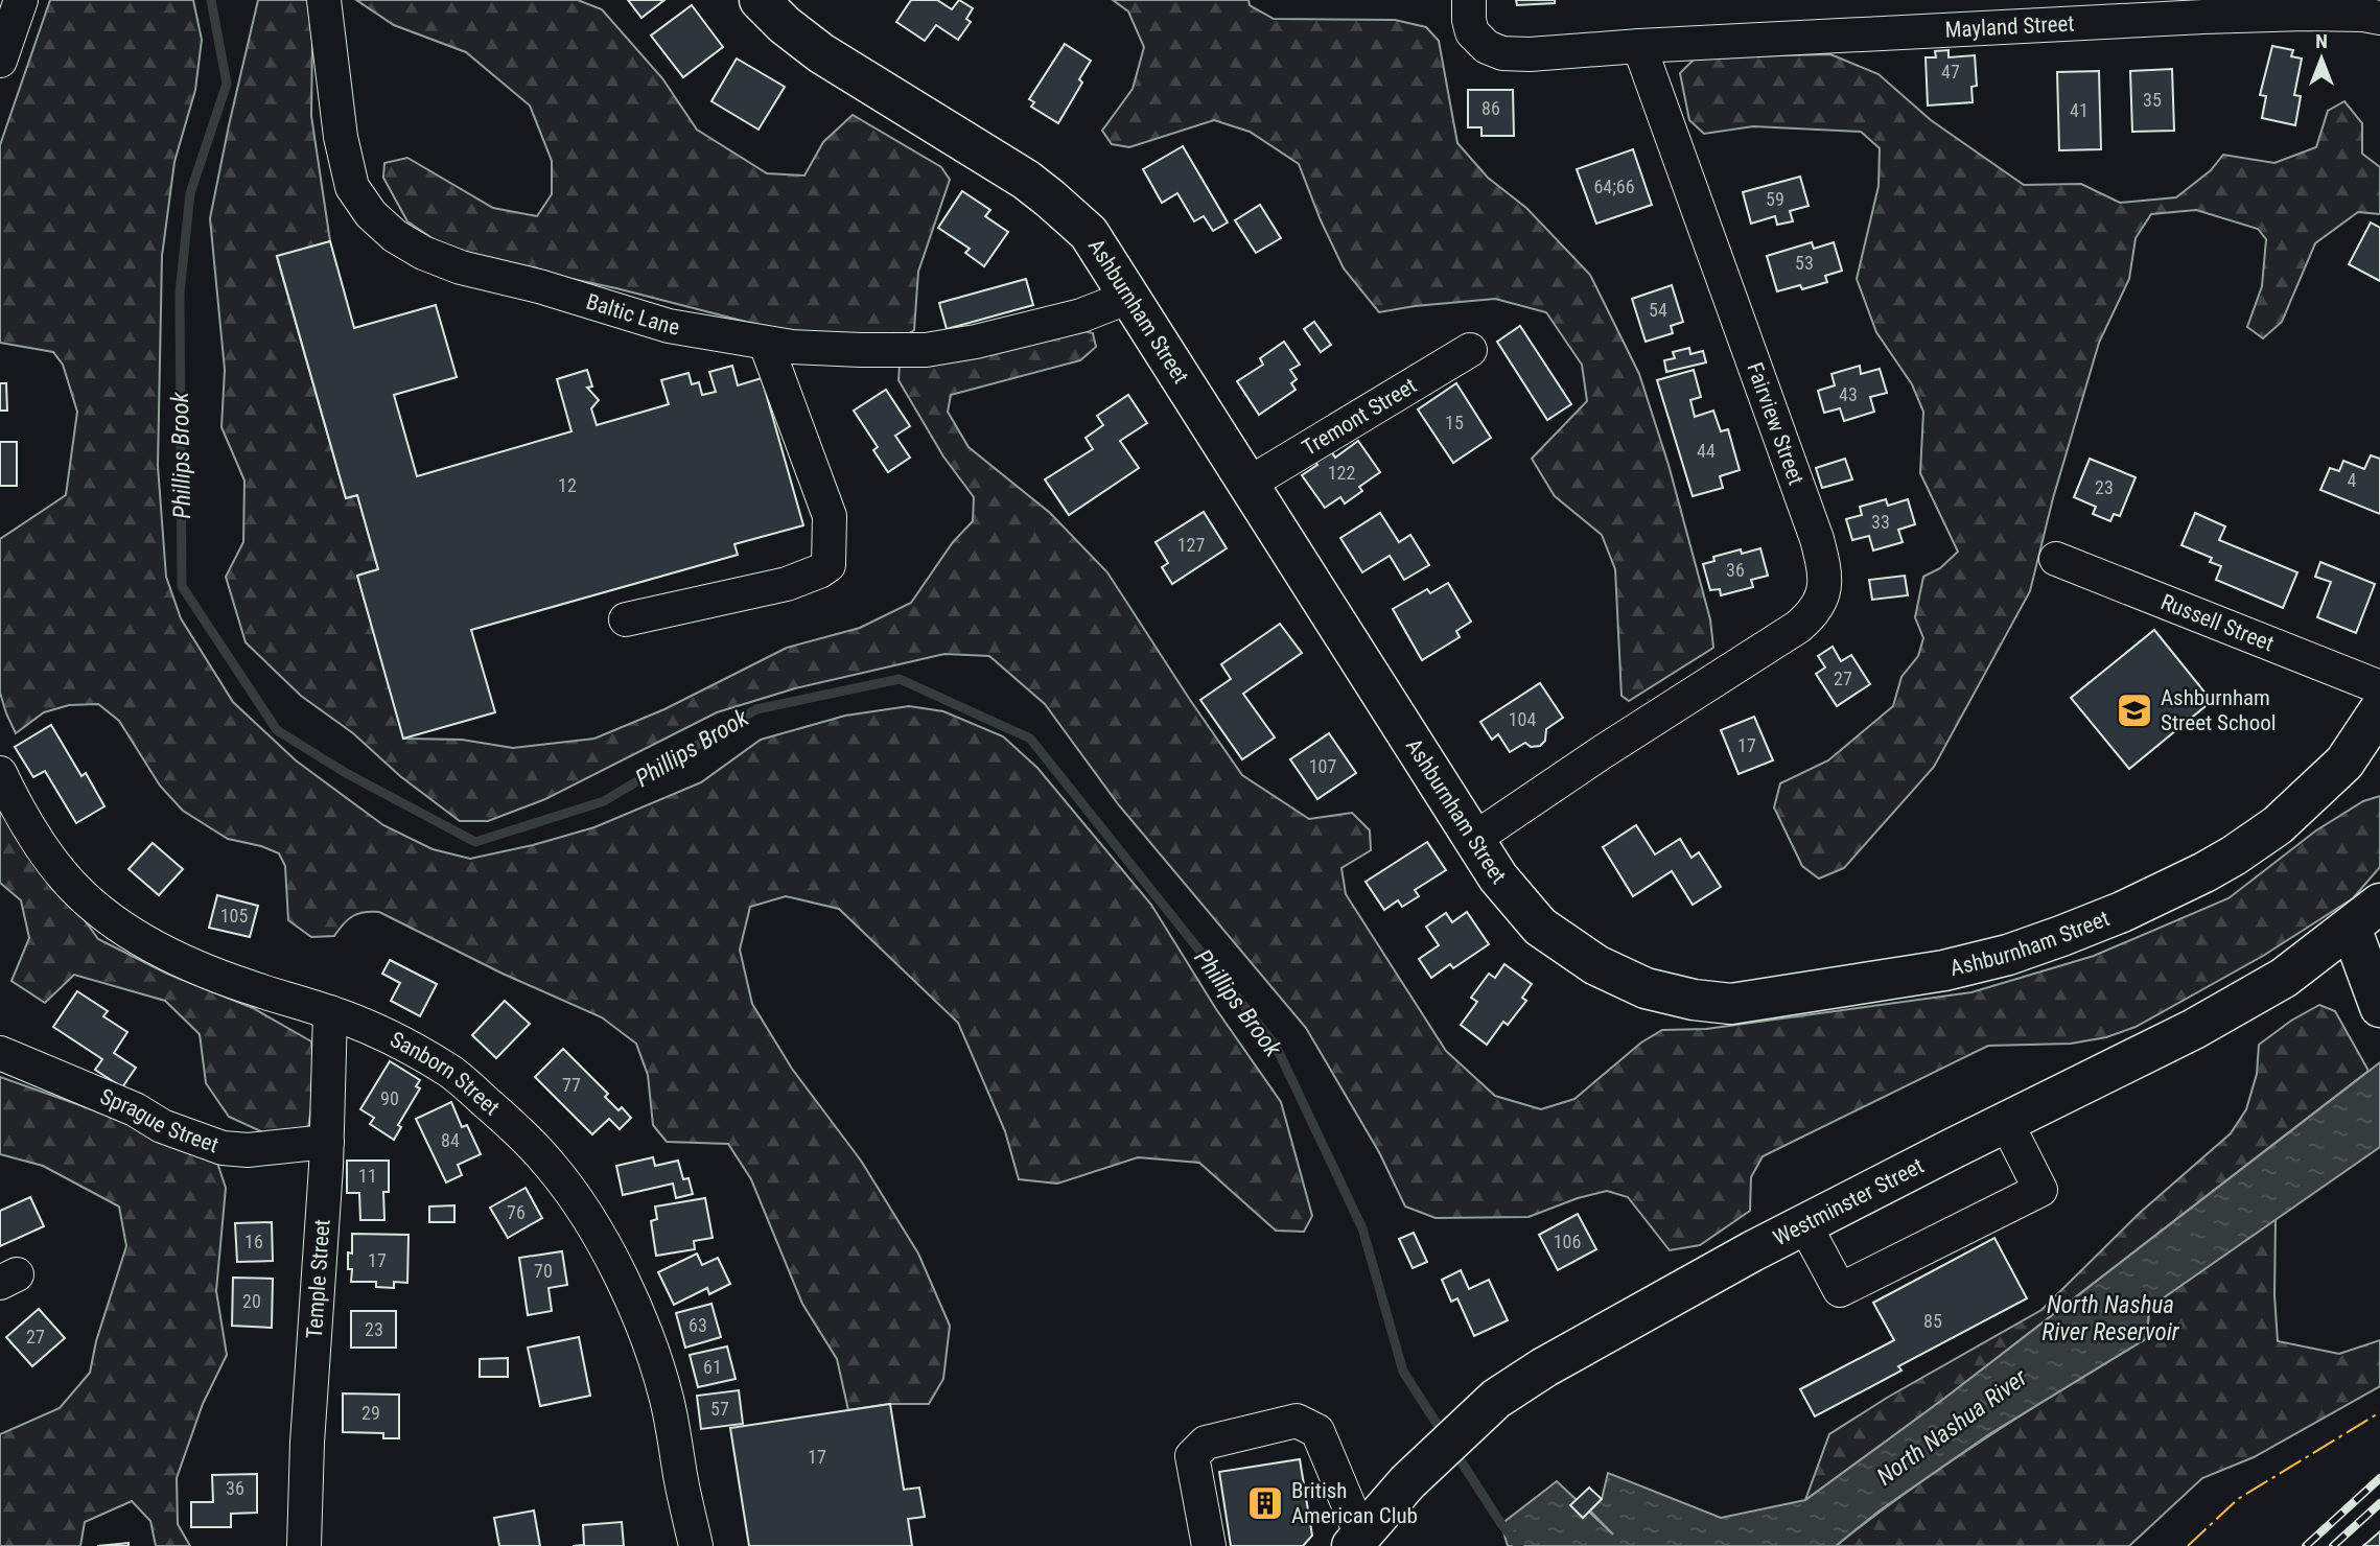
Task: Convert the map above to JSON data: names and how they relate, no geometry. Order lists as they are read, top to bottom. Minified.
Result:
{"streets":{"main road":["Ashburnham Street","Westminster Street"],"street":["Mayland Street","Baltic Lane","Tremont Street","Fairview Street","Russell Street","Sanborn Street","Sprague Street","Temple Street"]},"crossings":[["Mayland Street","Fairview Street"],["Ashburnham Street","Baltic Lane"],["Ashburnham Street","Tremont Street"],["Ashburnham Street","Fairview Street"],["Sanborn Street","Temple Street"],["Sprague Street","Temple Street"]],"water":["Phillips Brook","North Nashua River Reservoir","North Nashua River"],"places":{"school or university":["Ashburnham Street School"],"building":["British American Club"]},"house_numbers":["47","35","86","41","64;66","59","53","54","43","15","44","122","4","12","23","33","127","36","27","104","17","107","105","77","90","84","11","76","16","106","17","70","20","85","63","23","27","61","57","29","17","36"],"north":"top"}
